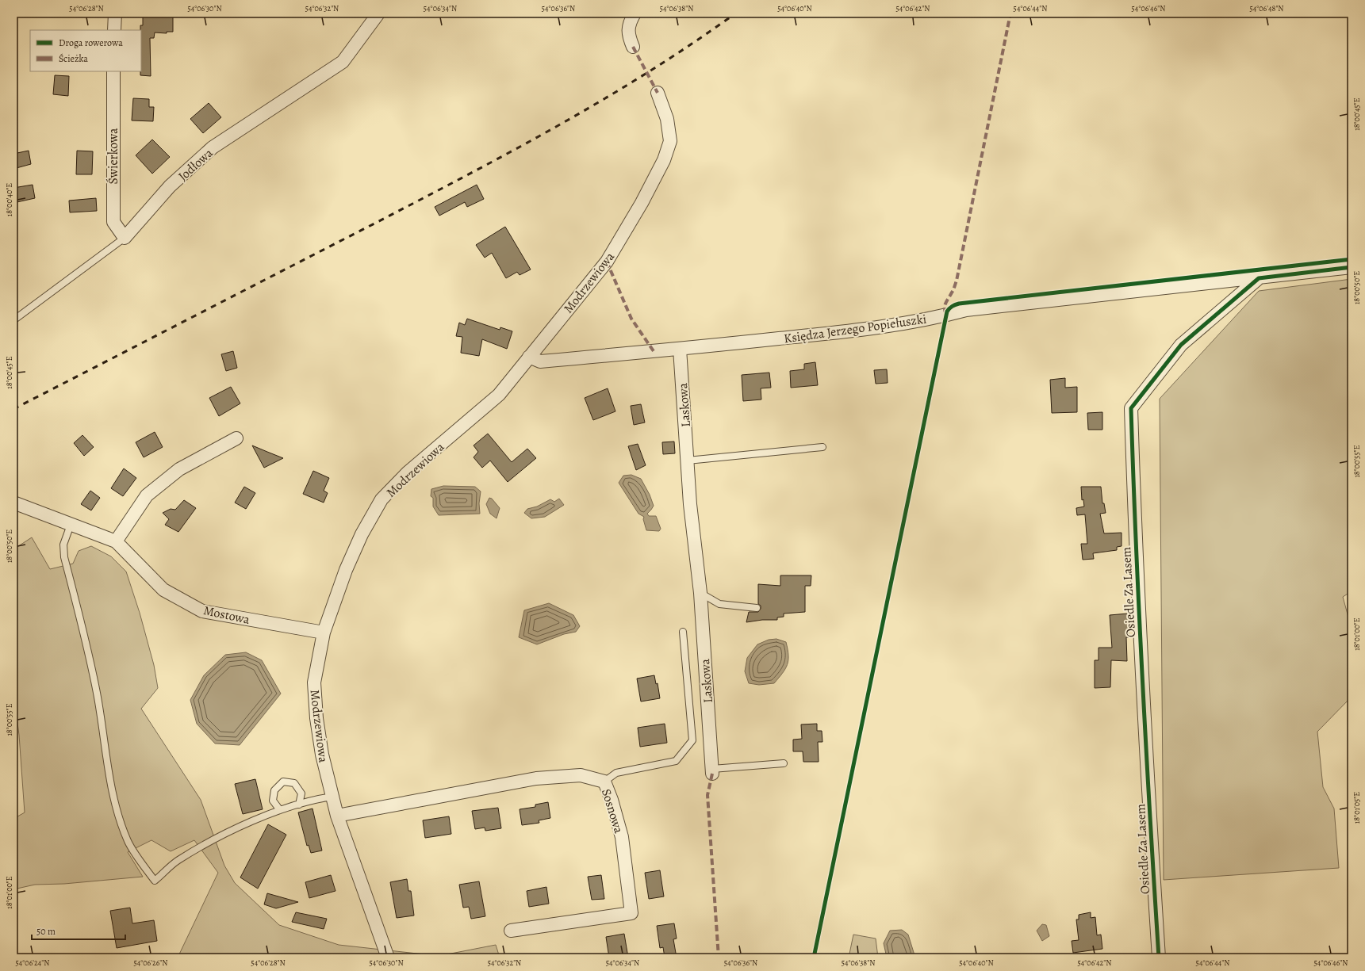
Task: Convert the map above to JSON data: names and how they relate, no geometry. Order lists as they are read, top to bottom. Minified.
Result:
{"streets":{"street":["Świerkowa","Jodłowa","Modrzewiowa","Księdza Jerzego Popiełuszki","Laskowa","Osiedle Za Lasem","Mostowa","Sosnowa"]},"crossings":[["Świerkowa","Jodłowa"],["Modrzewiowa","Księdza Jerzego Popiełuszki"],["Modrzewiowa","Mostowa"],["Modrzewiowa","Sosnowa"],["Księdza Jerzego Popiełuszki","Laskowa"],["Księdza Jerzego Popiełuszki","Osiedle Za Lasem"]],"legend":["Droga rowerowa","Ścieżka"],"scale_bar":"50 m","coordinates":["54°06'28\"N","54°06'30\"N","54°06'32\"N","54°06'34\"N","54°06'36\"N","54°06'38\"N","54°06'40\"N","54°06'42\"N","54°06'44\"N","54°06'46\"N","54°06'48\"N","18°00'45\"E","18°00'40\"E","18°00'50\"E","18°00'55\"E","18°01'00\"E","18°01'05\"E","54°06'24\"N","54°06'26\"N"]}
